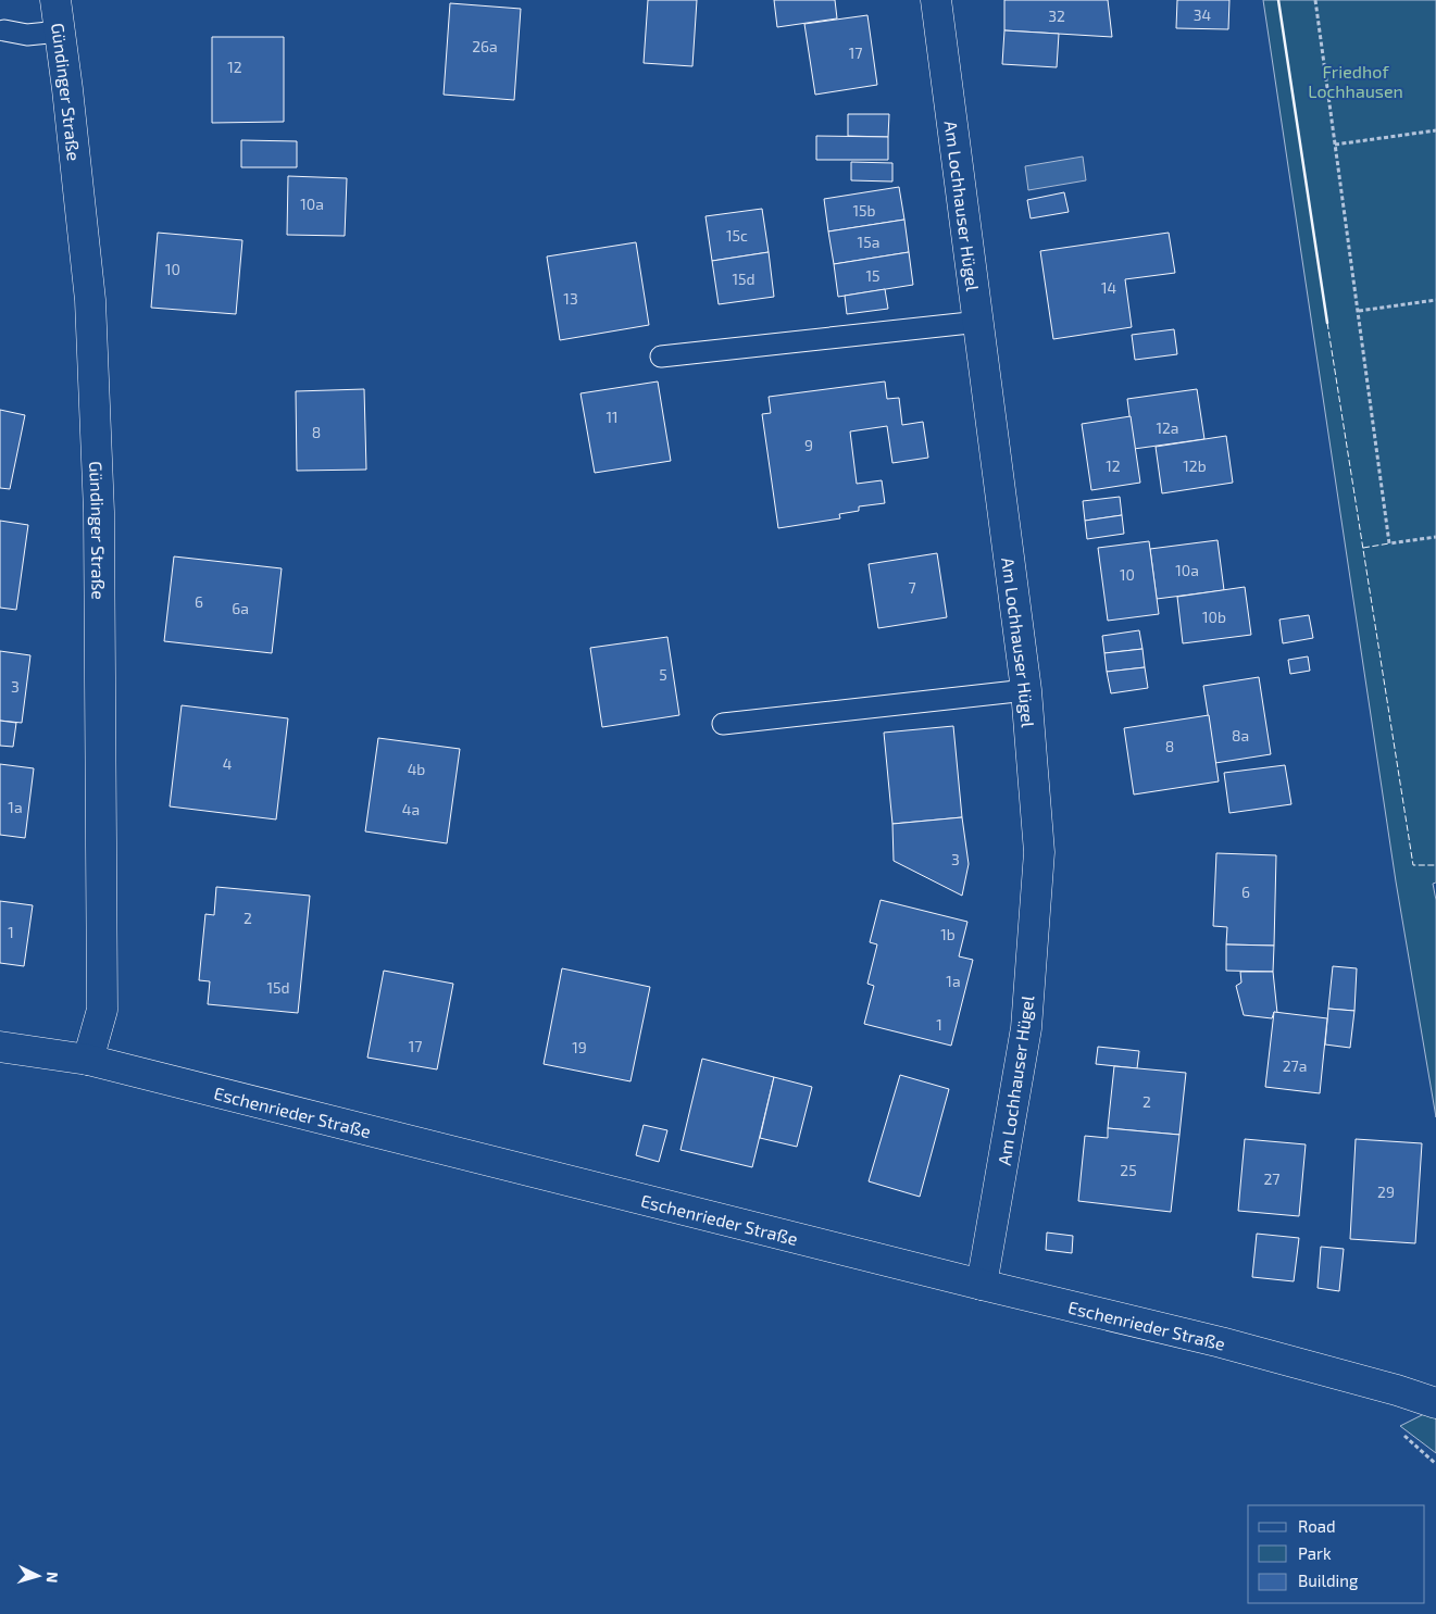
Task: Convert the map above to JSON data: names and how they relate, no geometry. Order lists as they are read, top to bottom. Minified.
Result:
{"streets":{"street":["Gündinger Straße","Am Lochhauser Hügel","Eschenrieder Straße"]},"crossings":[["Gündinger Straße","Eschenrieder Straße"],["Am Lochhauser Hügel","Eschenrieder Straße"]],"parks":["Friedhof Lochhausen"],"house_numbers":["34","32","26a","17","12","10a","15b","15c","15a","10","15","15d","14","13","11","12a","8","9","12","12b","10a","10","7","6","6a","10b","5","3","8a","8","4","4b","1a","4a","3","6","2","1","1b","1a","15d","1","17","19","27a","2","25","27","29"],"legend":["Road","Park","Building"],"north":"right"}
